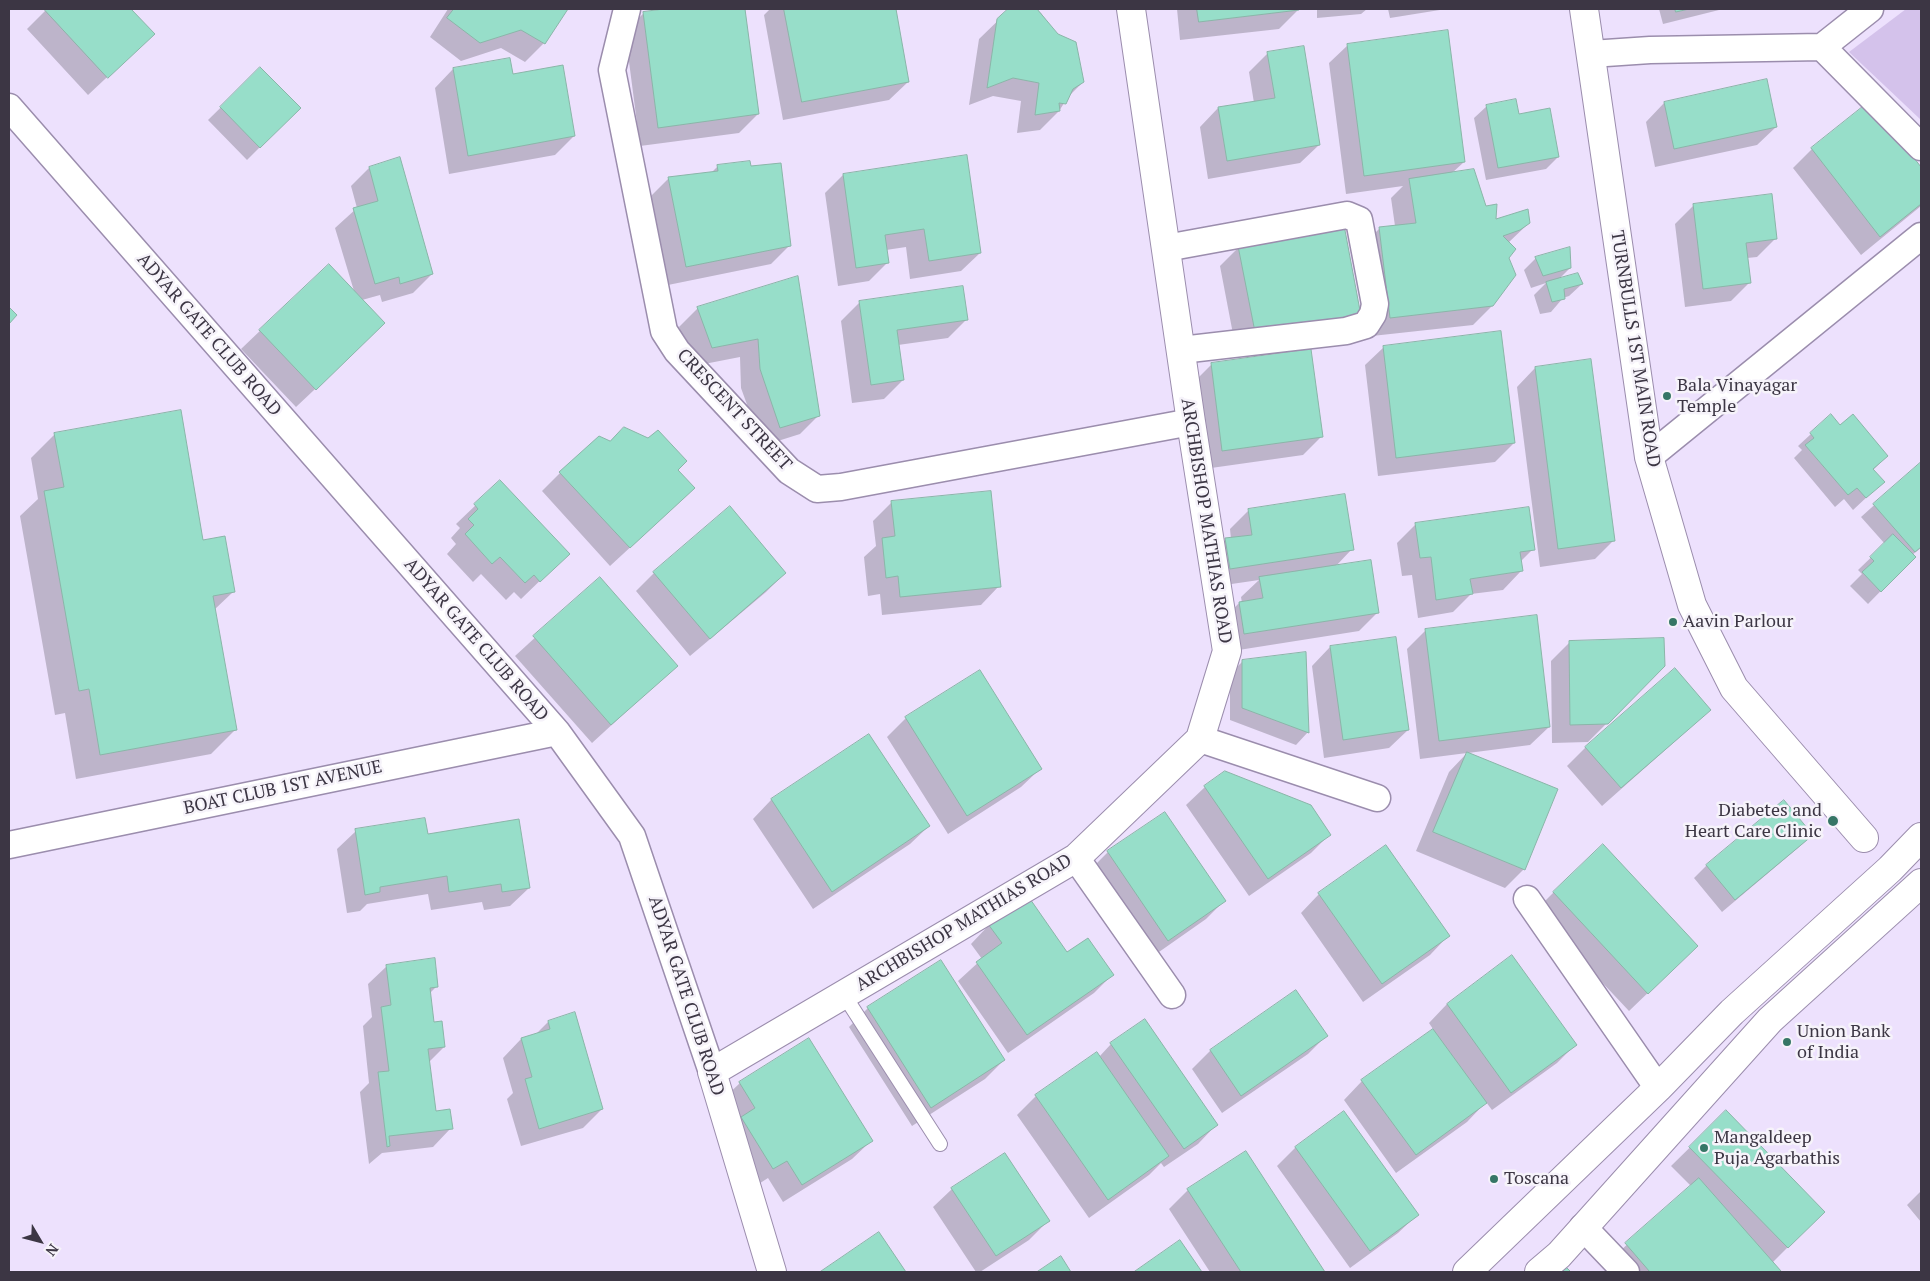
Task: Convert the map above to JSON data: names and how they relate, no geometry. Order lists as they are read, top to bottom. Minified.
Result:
{"streets":{"street":["ADYAR GATE CLUB ROAD","TURNBULLS 1ST MAIN ROAD","CRESCENT STREET","ARCHBISHOP MATHIAS ROAD","BOAT CLUB 1ST AVENUE"]},"crossings":[["ADYAR GATE CLUB ROAD","ARCHBISHOP MATHIAS ROAD"],["ADYAR GATE CLUB ROAD","BOAT CLUB 1ST AVENUE"],["CRESCENT STREET","ARCHBISHOP MATHIAS ROAD"]],"places":["Bala Vinayagar Temple","Aavin Parlour","Diabetes and Heart Care Clinic","Union Bank of India","Mangaldeep Puja Agarbathis","Toscana"],"north":"bottom right"}
